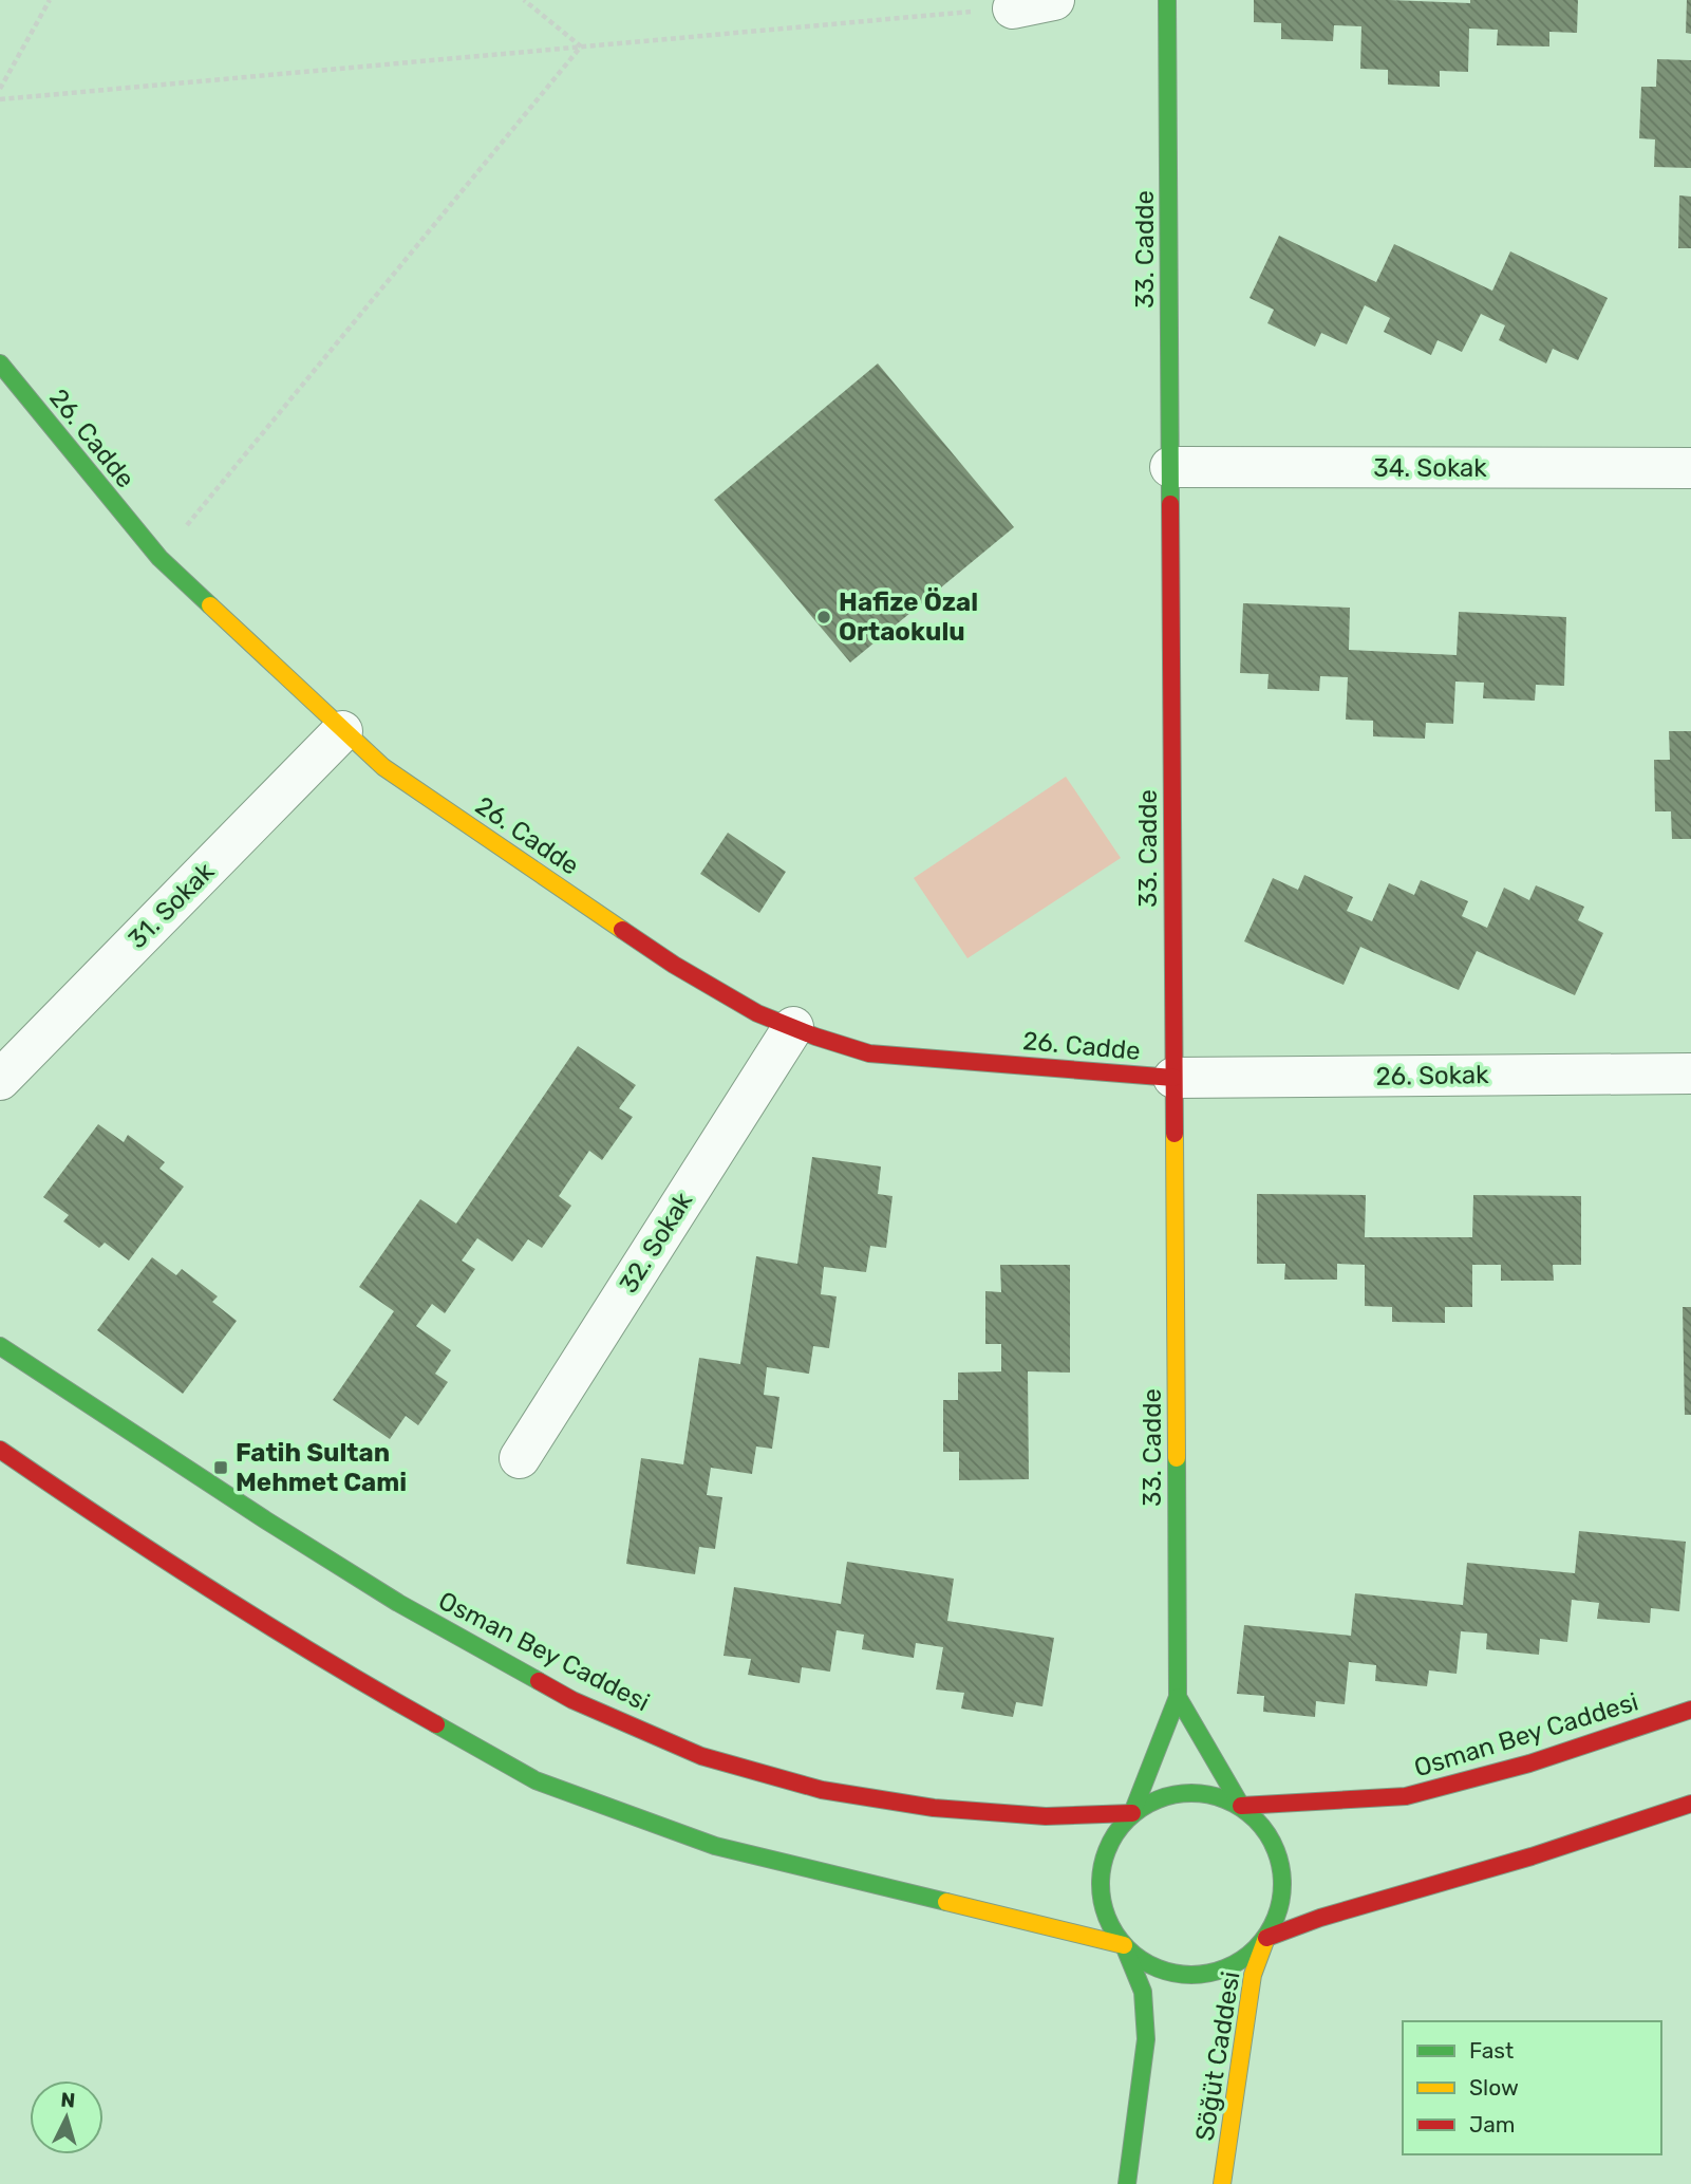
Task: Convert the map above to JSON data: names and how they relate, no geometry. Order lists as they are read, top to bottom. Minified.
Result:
{"streets":{"main road":["33. Cadde","26. Cadde","Osman Bey Caddesi","Söğüt Caddesi"],"street":["34. Sokak","31. Sokak","26. Sokak","32. Sokak"]},"crossings":[["33. Cadde","26. Cadde"],["33. Cadde","34. Sokak"],["33. Cadde","26. Sokak"],["33. Cadde","Osman Bey Caddesi"],["33. Cadde","Söğüt Caddesi"],["26. Cadde","31. Sokak"],["26. Cadde","26. Sokak"],["26. Cadde","32. Sokak"],["Osman Bey Caddesi","Söğüt Caddesi"]],"places":{"other":["Hafize Özal Ortaokulu"],"transit":["Fatih Sultan Mehmet Cami"]},"legend":["Fast","Slow","Jam"],"north":"top"}
